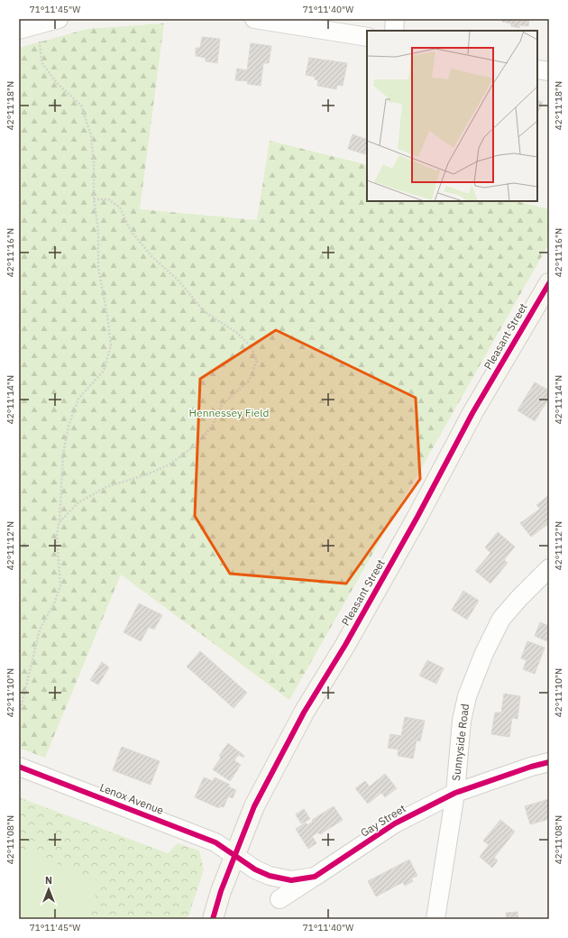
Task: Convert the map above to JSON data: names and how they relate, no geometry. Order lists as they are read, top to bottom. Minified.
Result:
{"streets":{"street":["Pleasant Street","Sunnyside Road","Lenox Avenue","Gay Street"]},"crossings":[["Pleasant Street","Lenox Avenue"],["Pleasant Street","Gay Street"],["Sunnyside Road","Gay Street"],["Lenox Avenue","Gay Street"]],"parks":["Hennessey Field"],"north":"top","coordinates":["71°11'45\"W","71°11'40\"W","42°11'18\"N","42°11'16\"N","42°11'14\"N","42°11'12\"N","42°11'10\"N","42°11'08\"N"]}
